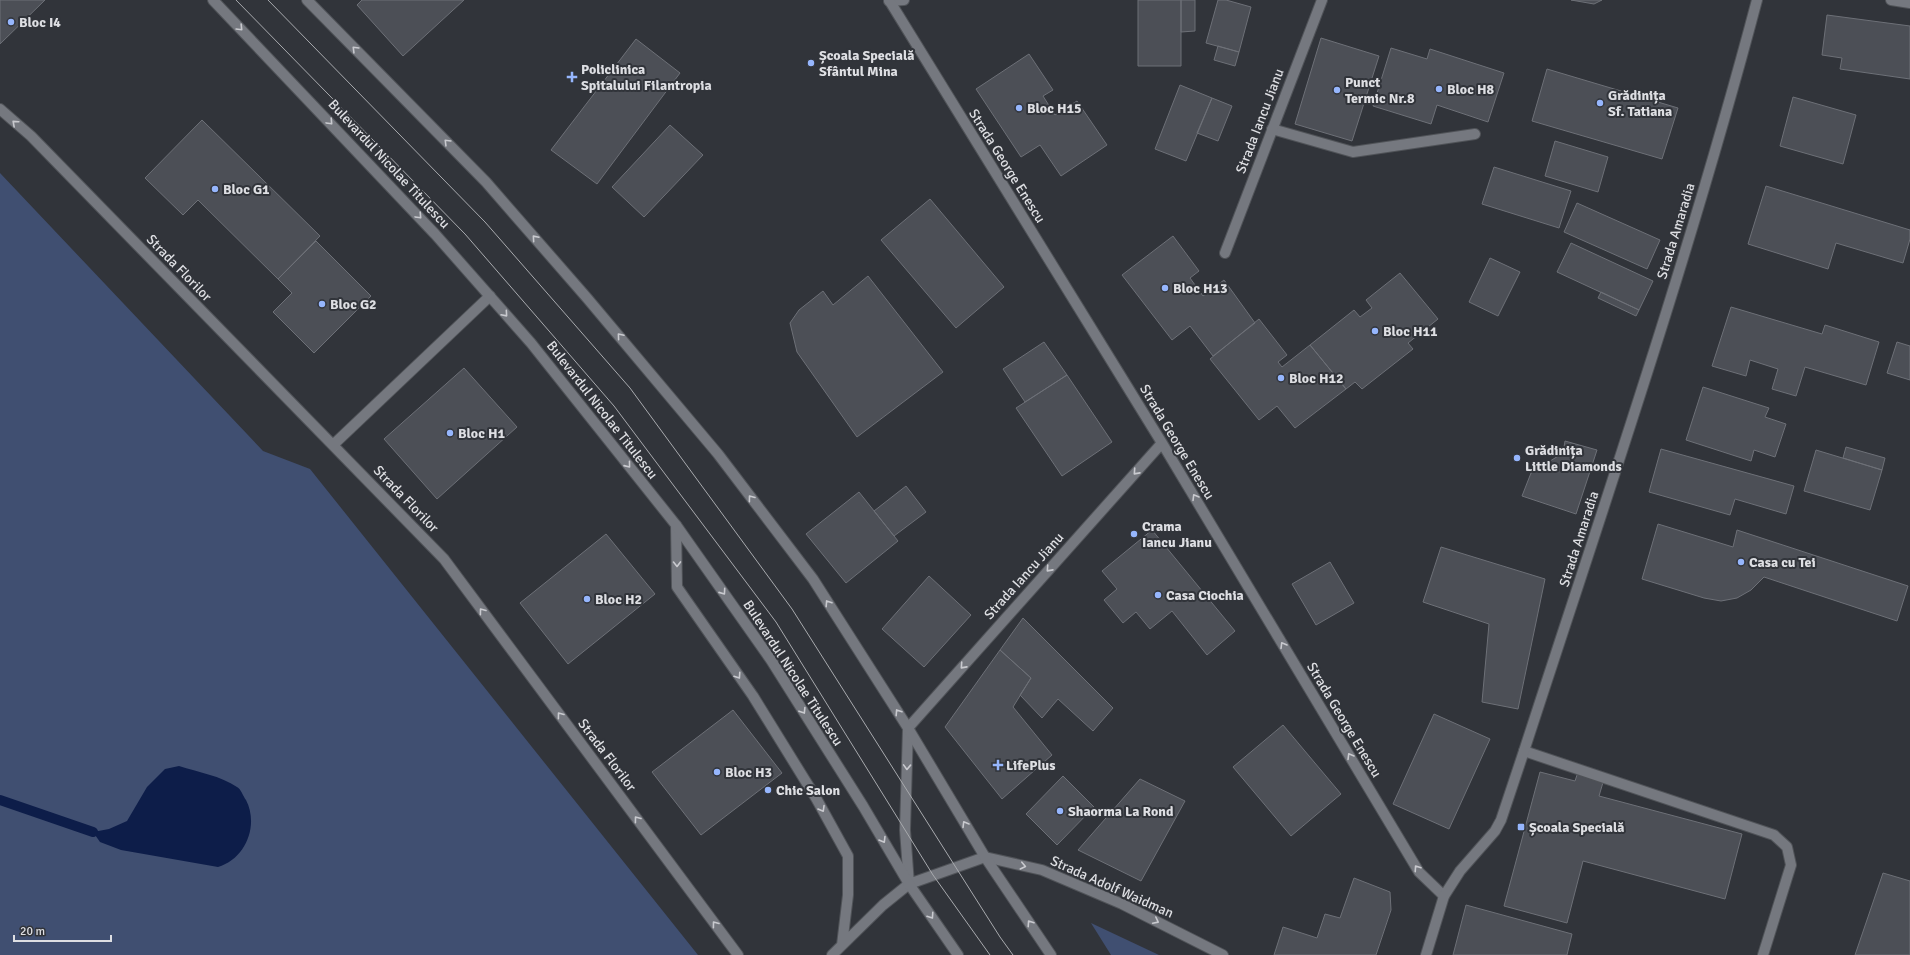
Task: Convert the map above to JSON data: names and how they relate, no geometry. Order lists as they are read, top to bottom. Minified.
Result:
{"streets":{"main road":["Strada Iancu Jianu","Bulevardul Nicolae Titulescu","Strada George Enescu","Strada Amaradia","Strada Florilor","Strada Adolf Waidman"]},"crossings":[["Strada Iancu Jianu","Strada George Enescu"],["Strada George Enescu","Strada Amaradia"]],"one_way":["Strada Iancu Jianu","Strada George Enescu","Strada Florilor","Strada Adolf Waidman"],"places":{"other":["Bloc I4","Școala Specială Sfântul Mina","Bloc H8","Punct Termic Nr.8","Grădinița Sf. Tatiana","Bloc H15","Bloc G1","Bloc H13","Bloc G2","Bloc H11","Bloc H12","Bloc H1","Grădinița Little Diamonds","Crama Iancu Jianu","Casa cu Tei","Casa Ciochia","Bloc H2","Bloc H3","Chic Salon","Shaorma La Rond"],"health":["Policlinica Spitalului Filantropia","LifePlus"],"transit":["Școala Specială"]},"scale_bar":"20 m"}
